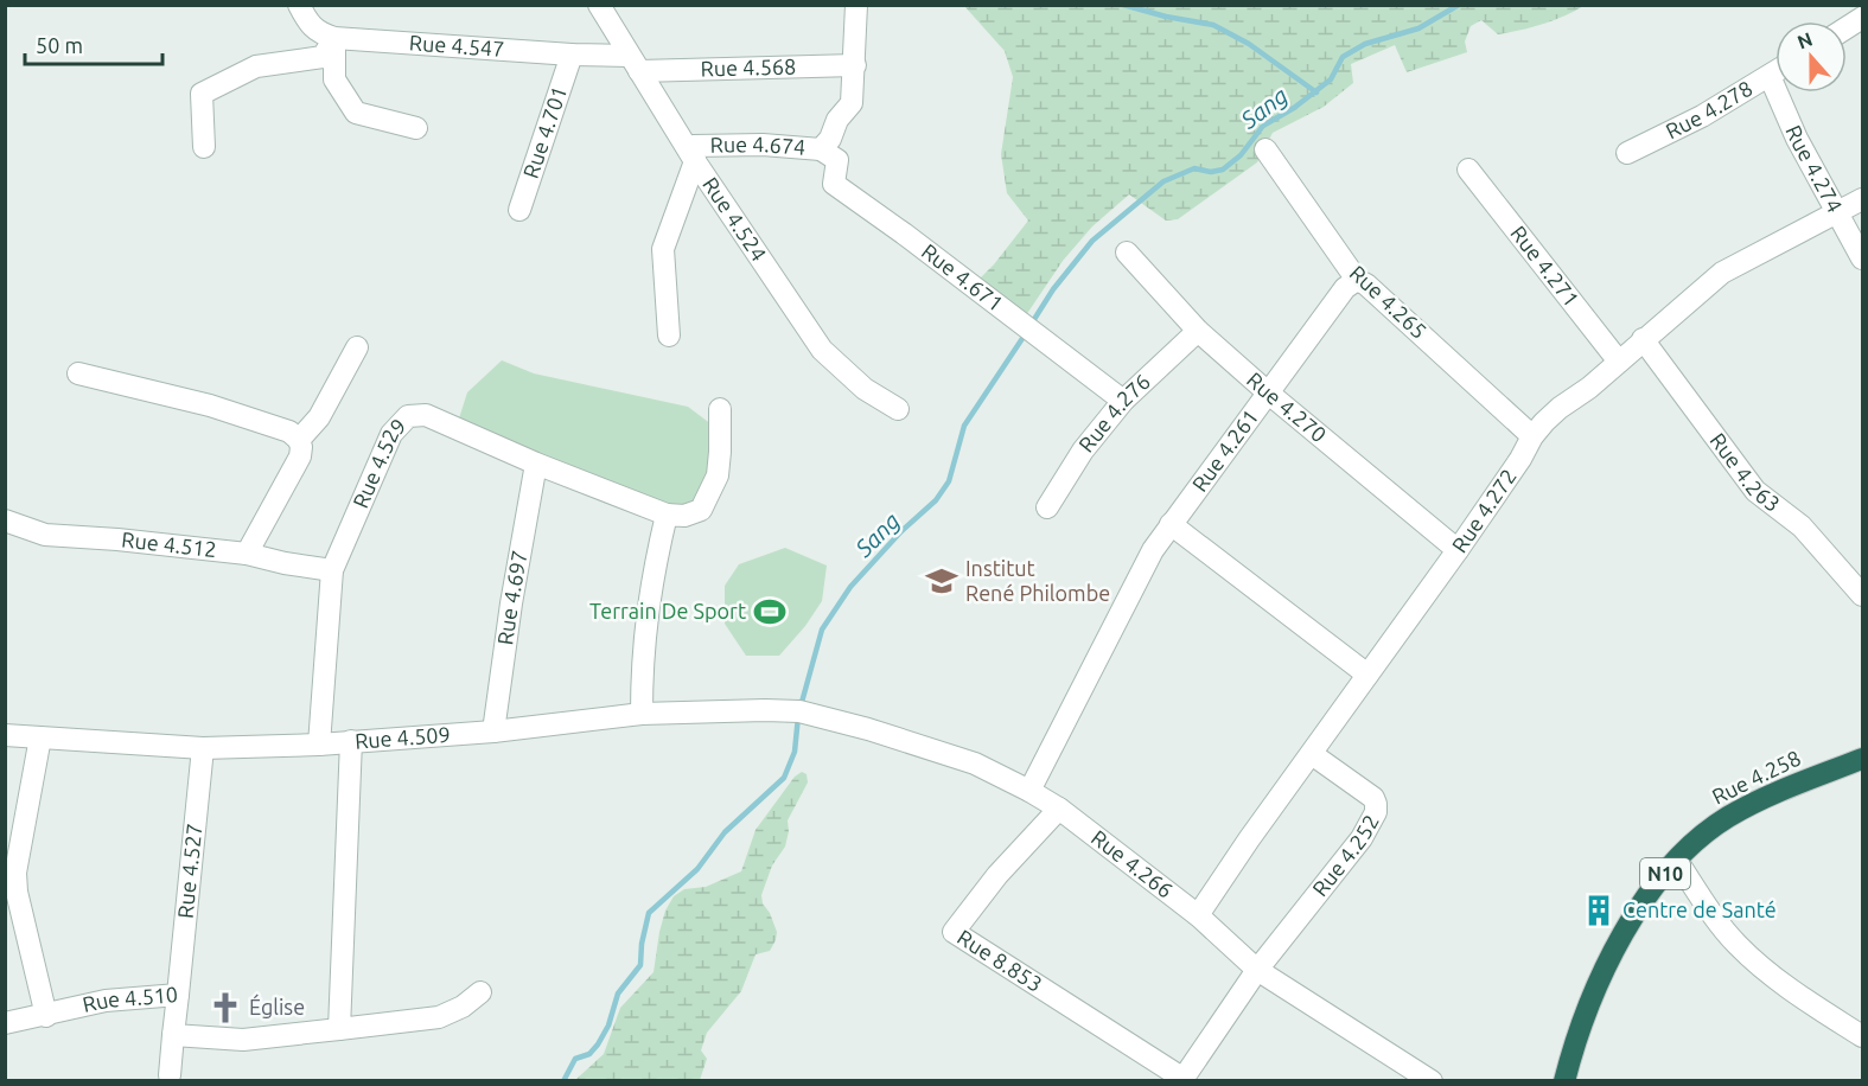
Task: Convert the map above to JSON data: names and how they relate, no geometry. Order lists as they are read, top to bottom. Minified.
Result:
{"streets":{"highway":["Rue 4.258","N10"],"street":["Rue 4.547","Rue 4.568","Rue 4.278","Rue 4.701","Rue 4.674","Rue 4.274","Rue 4.524","Rue 4.271","Rue 4.671","Rue 4.265","Rue 4.270","Rue 4.276","Rue 4.261","Rue 4.529","Rue 4.263","Rue 4.272","Rue 4.512","Rue 4.697","Rue 4.509","Rue 4.252","Rue 4.266","Rue 4.527","Rue 8.853","Rue 4.510"]},"crossings":[["Rue 4.547","Rue 4.568"],["Rue 4.547","Rue 4.701"],["Rue 4.547","Rue 4.524"],["Rue 4.568","Rue 4.674"],["Rue 4.568","Rue 4.524"],["Rue 4.278","Rue 4.274"],["Rue 4.674","Rue 4.524"],["Rue 4.674","Rue 4.671"],["Rue 4.274","Rue 4.272"],["Rue 4.271","Rue 4.272"],["Rue 4.671","Rue 4.276"],["Rue 4.265","Rue 4.261"],["Rue 4.265","Rue 4.272"],["Rue 4.270","Rue 4.276"],["Rue 4.270","Rue 4.261"],["Rue 4.270","Rue 4.272"],["Rue 4.261","Rue 4.266"],["Rue 4.529","Rue 4.512"],["Rue 4.529","Rue 4.697"],["Rue 4.529","Rue 4.509"],["Rue 4.263","Rue 4.272"],["Rue 4.272","Rue 4.252"],["Rue 4.272","Rue 4.266"],["Rue 4.697","Rue 4.509"],["Rue 4.509","Rue 4.266"],["Rue 4.509","Rue 4.527"],["Rue 4.252","Rue 4.266"],["Rue 4.252","Rue 8.853"],["Rue 4.266","Rue 8.853"],["Rue 4.527","Rue 4.510"]],"water":["Sang"],"places":{"school or university":["Institut René Philombe"],"sports":["Terrain De Sport"],"building":["Centre de Santé"],"church":["Église"]},"scale_bar":"50 m","north":"top"}
